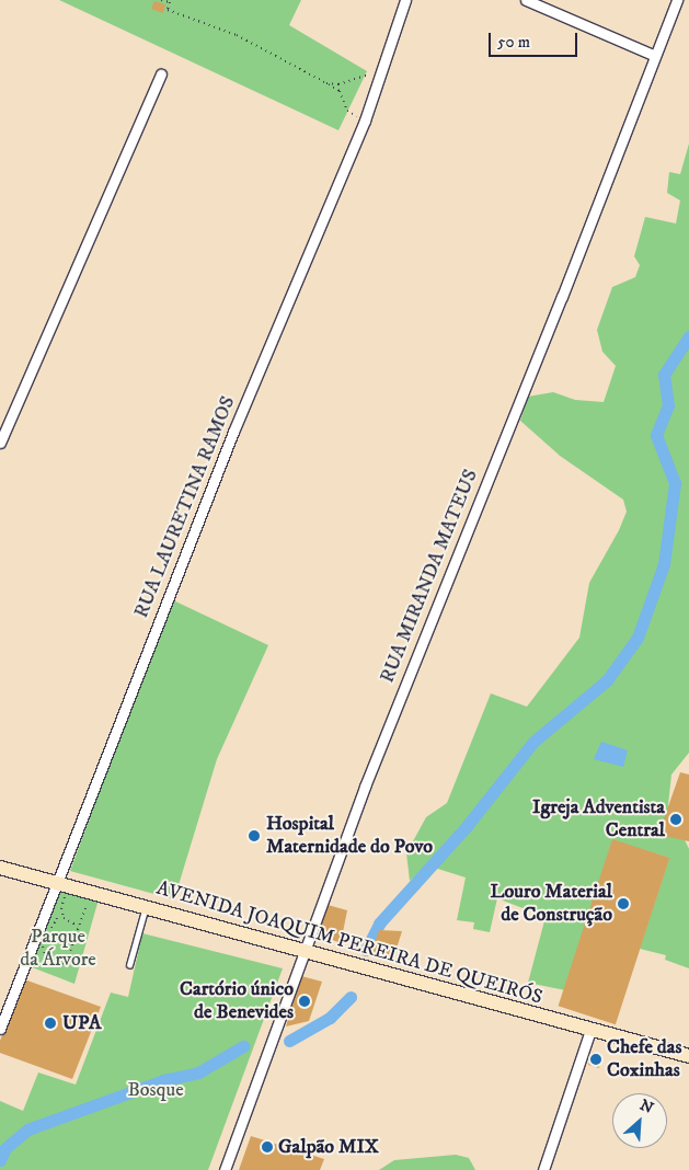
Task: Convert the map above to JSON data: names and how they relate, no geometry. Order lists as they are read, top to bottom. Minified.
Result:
{"streets":{"main road":["AVENIDA JOAQUIM PEREIRA DE QUEIRÓS"],"street":["RUA LAURETINA RAMOS","RUA MIRANDA MATEUS"]},"crossings":[["RUA LAURETINA RAMOS","AVENIDA JOAQUIM PEREIRA DE QUEIRÓS"],["RUA MIRANDA MATEUS","AVENIDA JOAQUIM PEREIRA DE QUEIRÓS"]],"parks":["Parque da Árvore","Bosque"],"places":["Igreja Adventista Central","Hospital Maternidade do Povo","Louro Material de Construção","Cartório único de Benevides","UPA","Chefe das Coxinhas","Galpão MIX"],"scale_bar":"50 m","north":"top right"}
